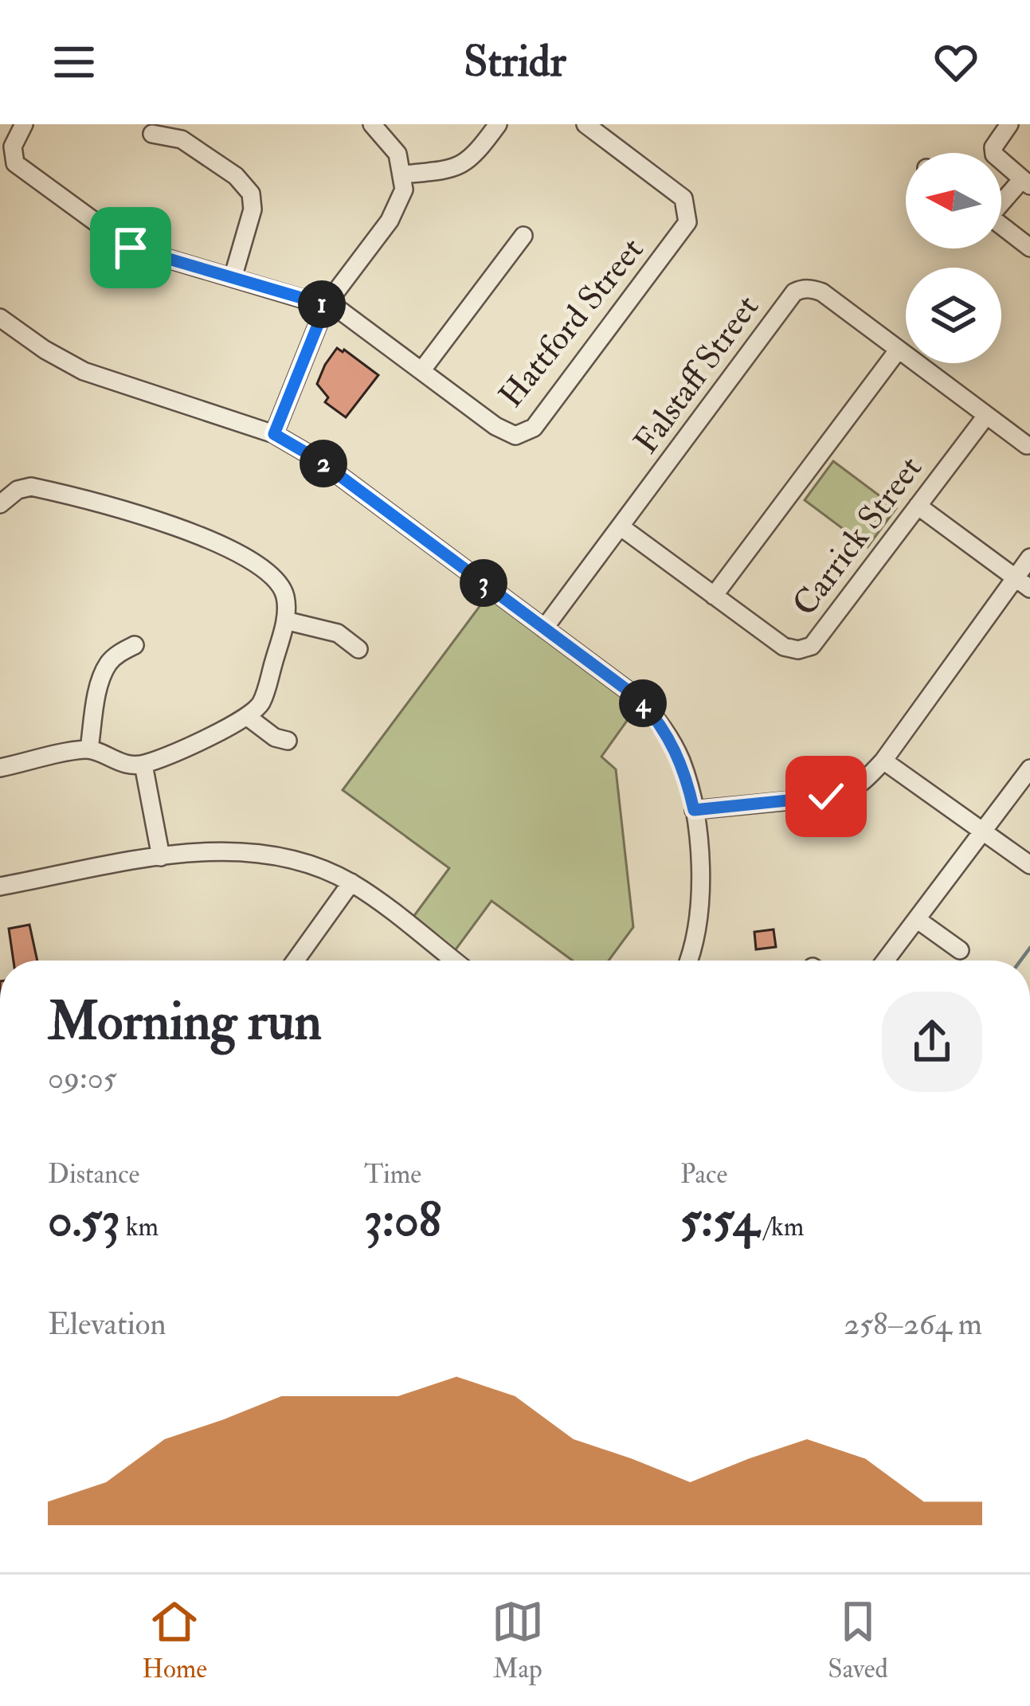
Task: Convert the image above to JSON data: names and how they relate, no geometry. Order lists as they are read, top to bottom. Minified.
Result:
{"streets":{"street":["Hattford Street","Falstaff Street","Carrick Street"]},"crossings":[["Falstaff Street","Carrick Street"]],"north":"left","page":{"header":"Stridr","pins":["1","2","3","4"],"heading":["Morning run","09:05"],"stats":[["Distance","0.53 km"],["Time","3:08"],["Pace","5:54 /km"]],"chart":["Elevation","258–264 m"],"tabs":["Home","Map","Saved"]}}
